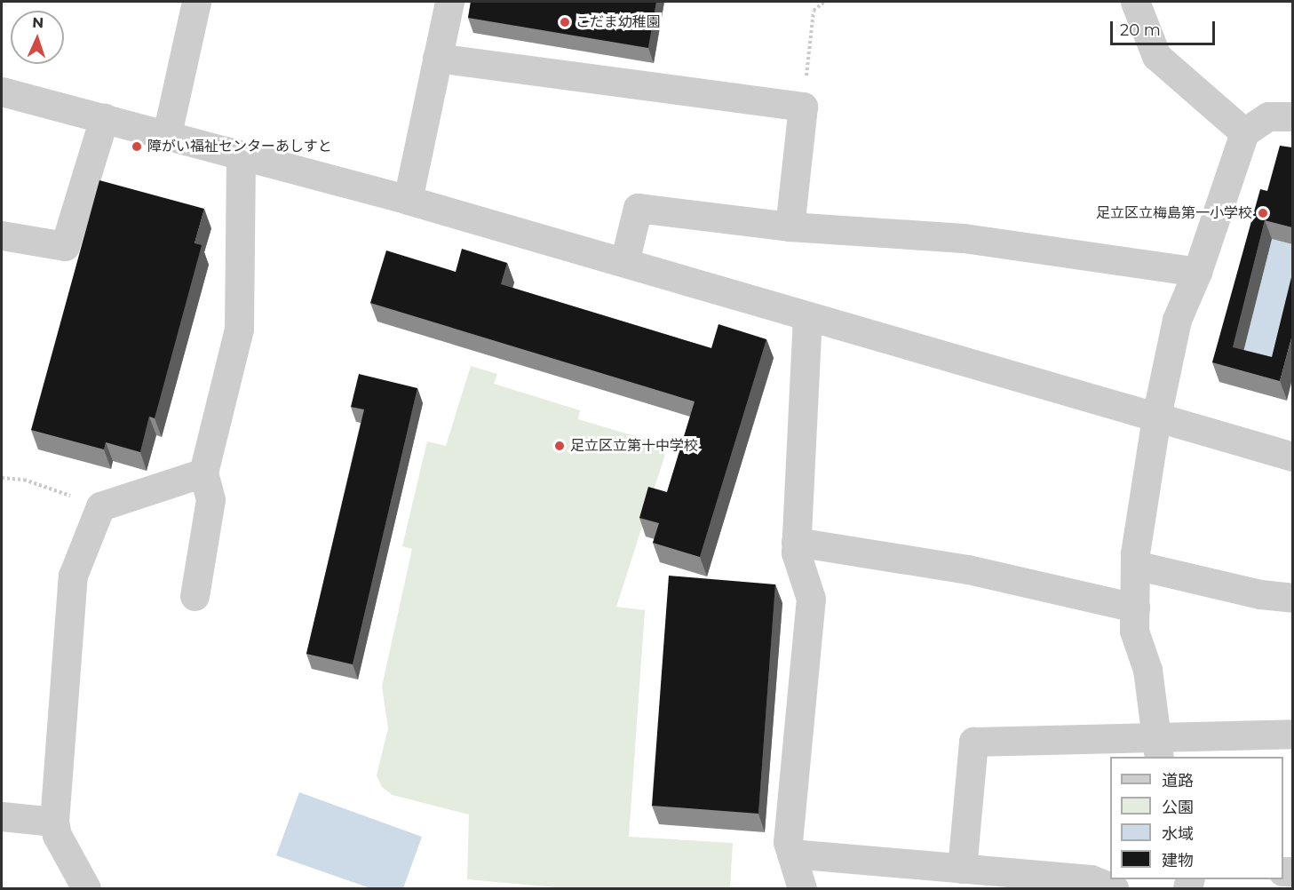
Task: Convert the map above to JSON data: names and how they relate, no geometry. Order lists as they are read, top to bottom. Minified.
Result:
{"places":["こだま幼稚園","障がい福祉センターあしすと","足立区立梅島第一小学校","足立区立第十中学校"],"legend":["道路","公園","水域","建物"],"scale_bar":"20 m","north":"top"}
